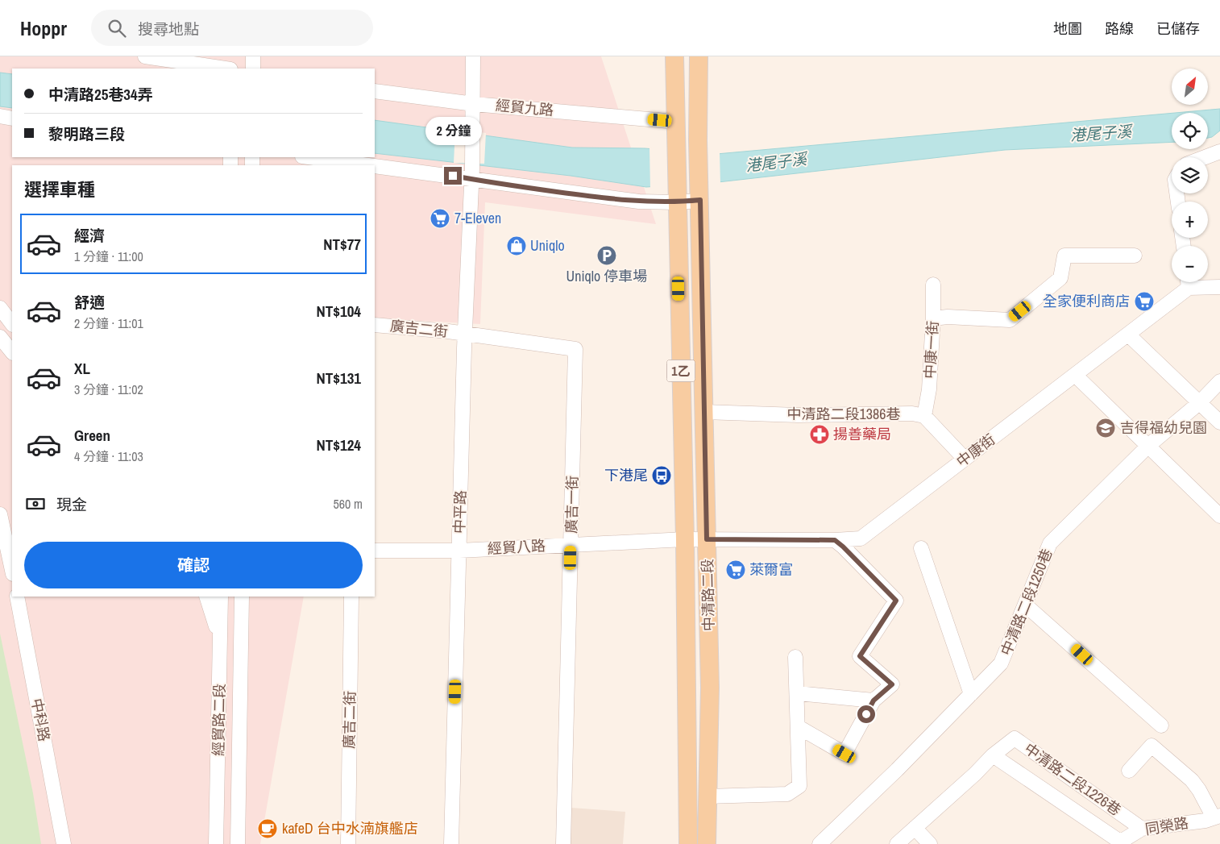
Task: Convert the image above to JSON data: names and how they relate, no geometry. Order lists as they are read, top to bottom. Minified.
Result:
{"streets":{"main road":["1乙","中清路二段"],"street":["經貿九路","廣吉二街","中康一街","中清路二段1386巷","中康街","廣吉一街","中平路","經貿八路","中清路二段1250巷","中科路","經貿路二段","中清路二段1226巷","同榮路"]},"crossings":[["經貿九路","1乙"],["經貿九路","中平路"],["廣吉二街","廣吉一街"],["廣吉二街","中平路"],["中康一街","中清路二段1386巷"],["1乙","中清路二段"],["中清路二段1386巷","中清路二段"],["中康街","經貿八路"],["中康街","中清路二段"],["廣吉一街","中平路"],["廣吉一街","經貿八路"],["中平路","經貿八路"],["經貿八路","中清路二段"],["中清路二段1226巷","同榮路"]],"water":["港尾子溪"],"places":{"supermarket":["7-Eleven","全家便利商店","萊爾富"],"shop":["Uniqlo"],"parking":["Uniqlo 停車場"],"school or university":["吉得福幼兒園"],"pharmacy":["揚善藥局"],"bus stop":["下港尾"],"cafe":["kafeD 台中水湳旗艦店"]},"north":"top right","page":{"header":"Hoppr","search":"搜尋地點","nav":["地圖","路線","已儲存"],"map_buttons":["+","−"],"banner":["中清路25巷34弄","黎明路三段"],"bubble":"2 分鐘","heading":"選擇車種","list":[{"name":"經濟","note":"1 分鐘 · 11:00","value":"NT$77"},{"name":"舒適","note":"2 分鐘 · 11:01","value":"NT$104"},{"name":"XL","note":"3 分鐘 · 11:02","value":"NT$131"},{"name":"Green","note":"4 分鐘 · 11:03","value":"NT$124"}],"pay":["現金","560 m"],"buttons":"確認"}}
